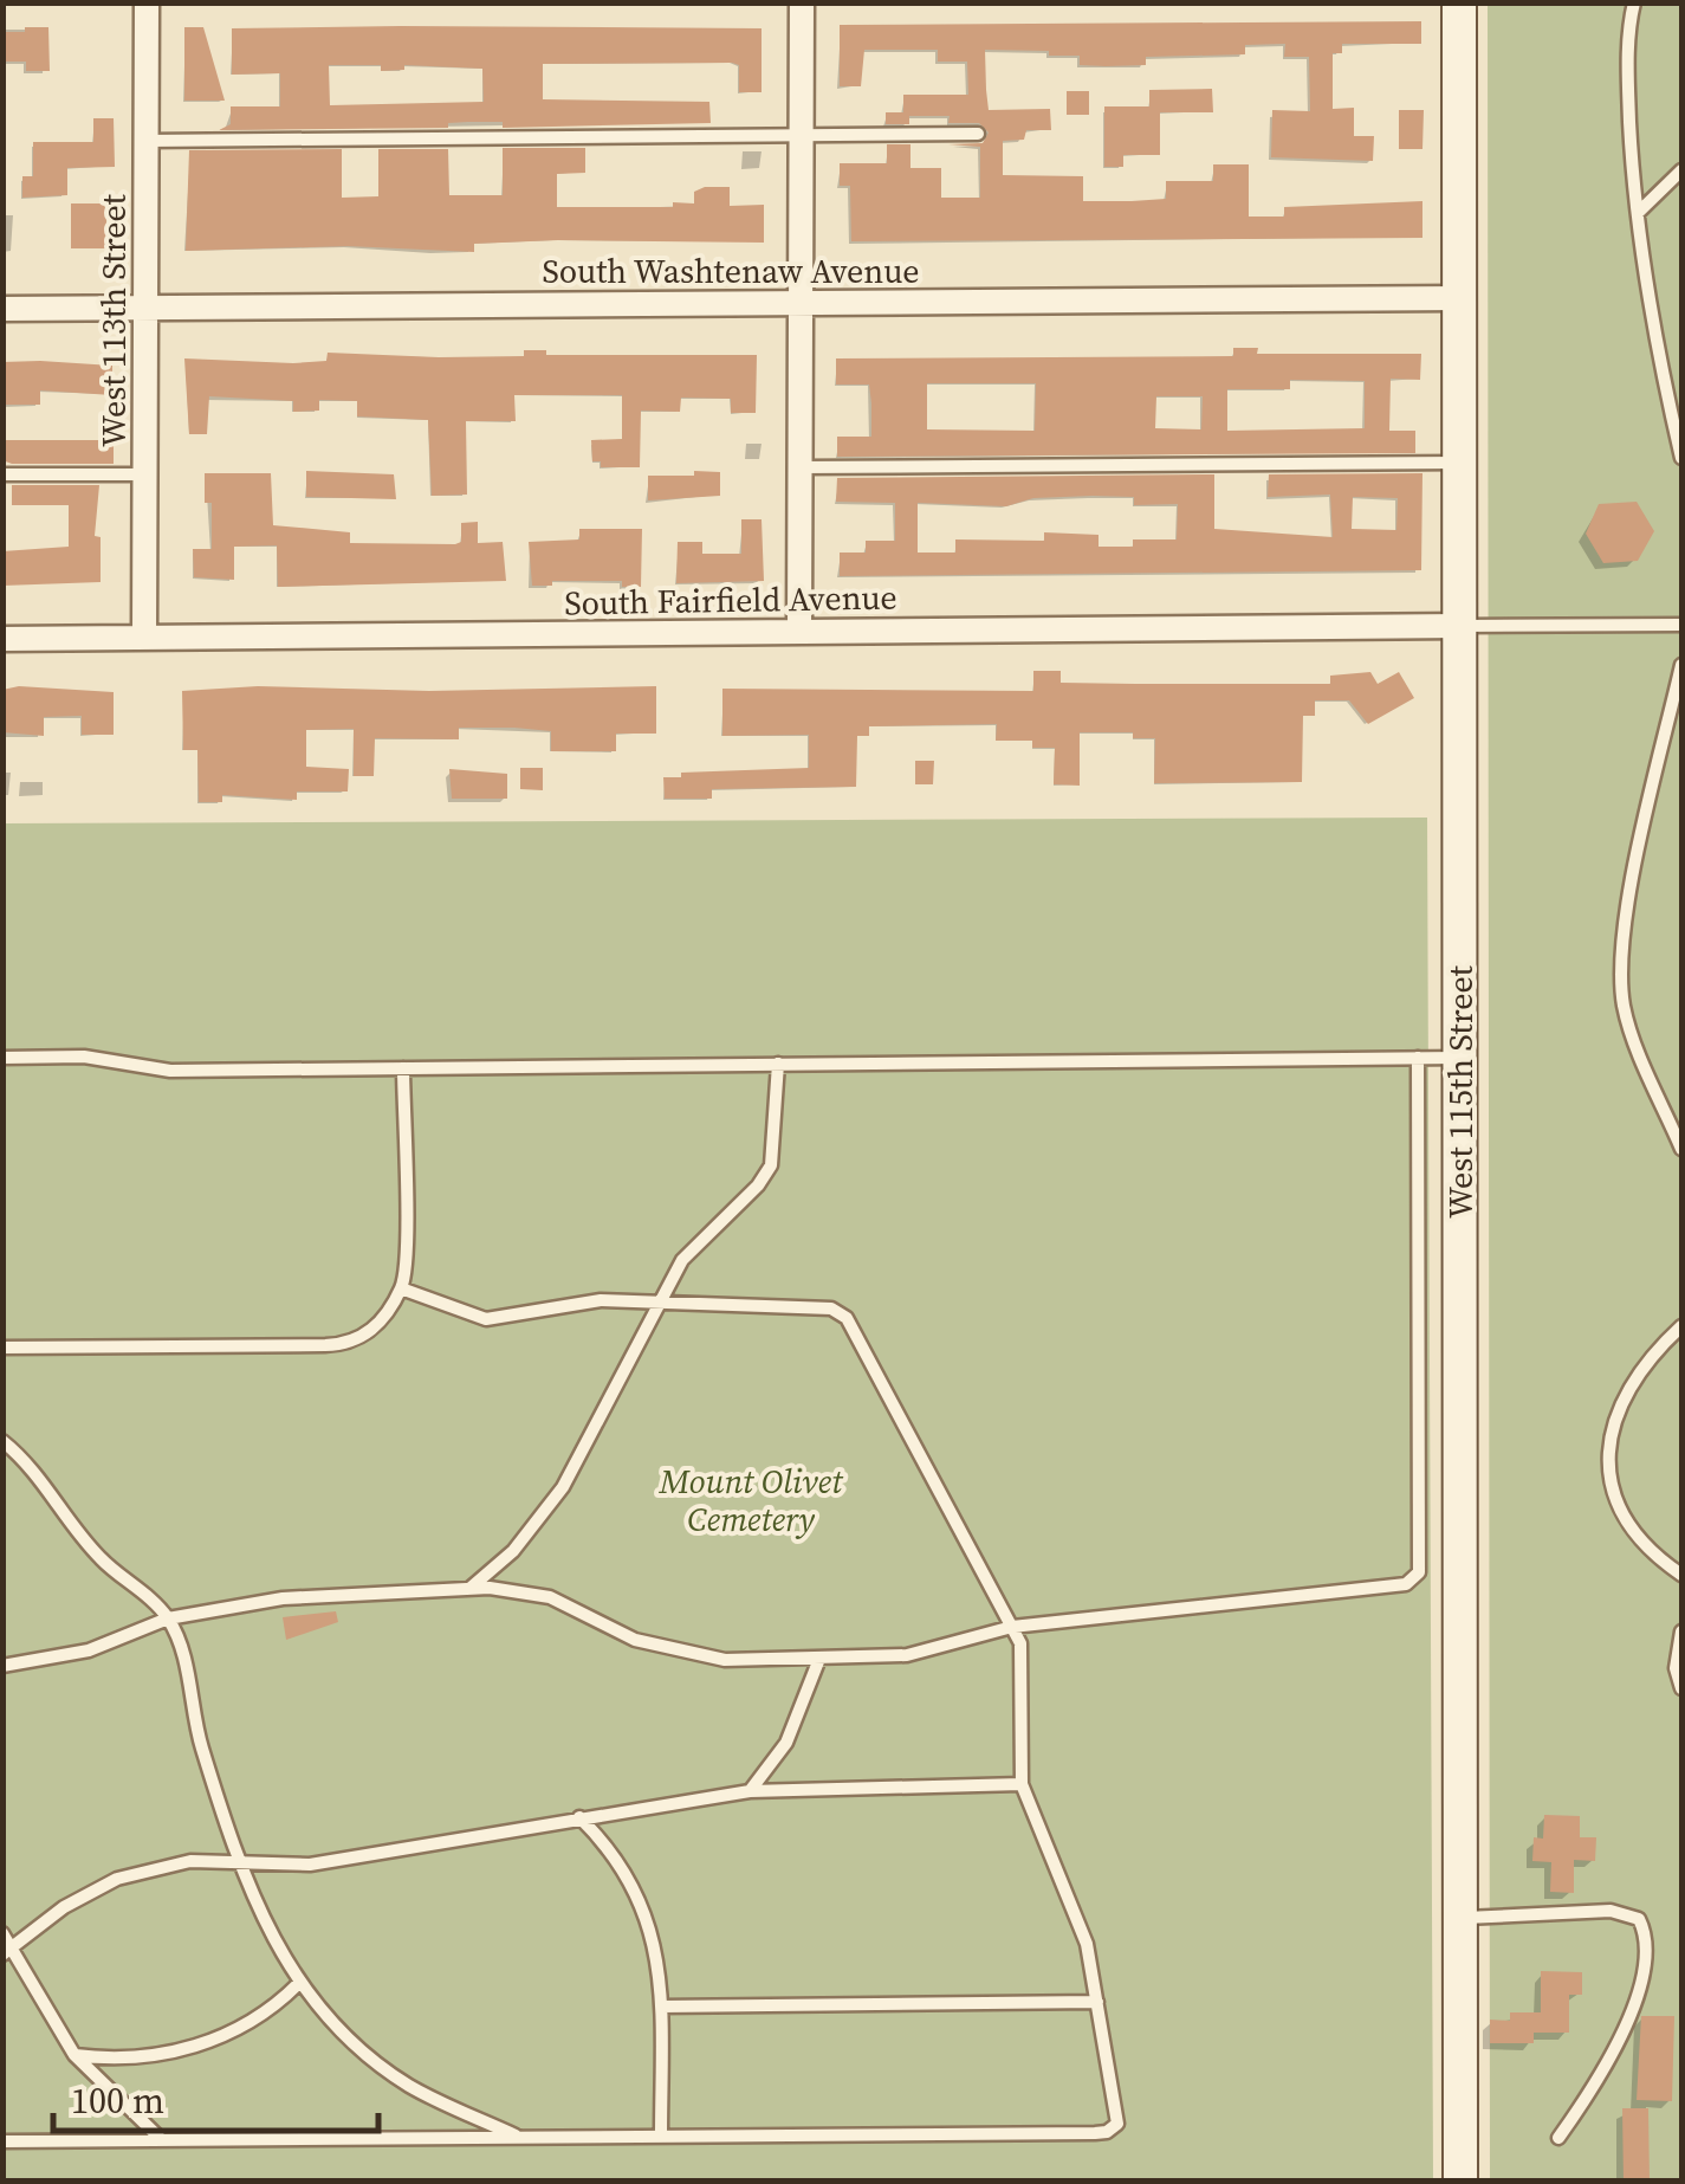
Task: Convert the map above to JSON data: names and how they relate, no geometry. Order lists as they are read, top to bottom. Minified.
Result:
{"streets":{"street":["South Washtenaw Avenue","West 113th Street","South Fairfield Avenue","West 115th Street"]},"crossings":[["South Washtenaw Avenue","West 113th Street"],["South Washtenaw Avenue","West 115th Street"],["West 113th Street","South Fairfield Avenue"],["South Fairfield Avenue","West 115th Street"]],"parks":["Mount Olivet Cemetery"],"scale_bar":"100 m"}
